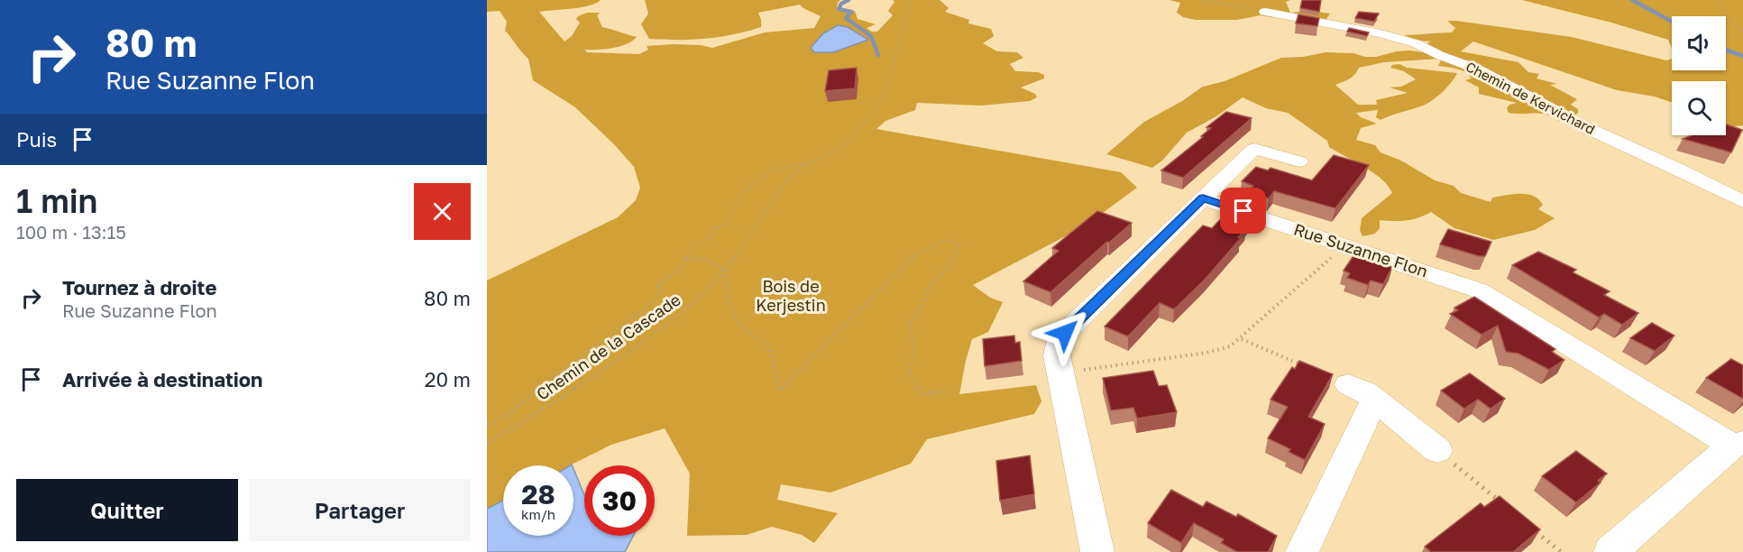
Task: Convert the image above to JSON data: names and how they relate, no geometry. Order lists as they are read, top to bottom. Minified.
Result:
{"streets":{"street":["Chemin de Kervichard","Rue Suzanne Flon"],"path":["Chemin de la Cascade"]},"parks":["Bois de Kerjestin"],"page":{"turn":["80 m","Rue Suzanne Flon"],"then":"Puis","heading":["1 min","100 m · 13:15"],"list":[{"name":"Tournez à droite","note":"Rue Suzanne Flon","value":"80 m"},{"name":"Arrivée à destination","value":"20 m"}],"speed":"28 km/h","limit":"30","buttons":["Quitter","Partager"]}}
